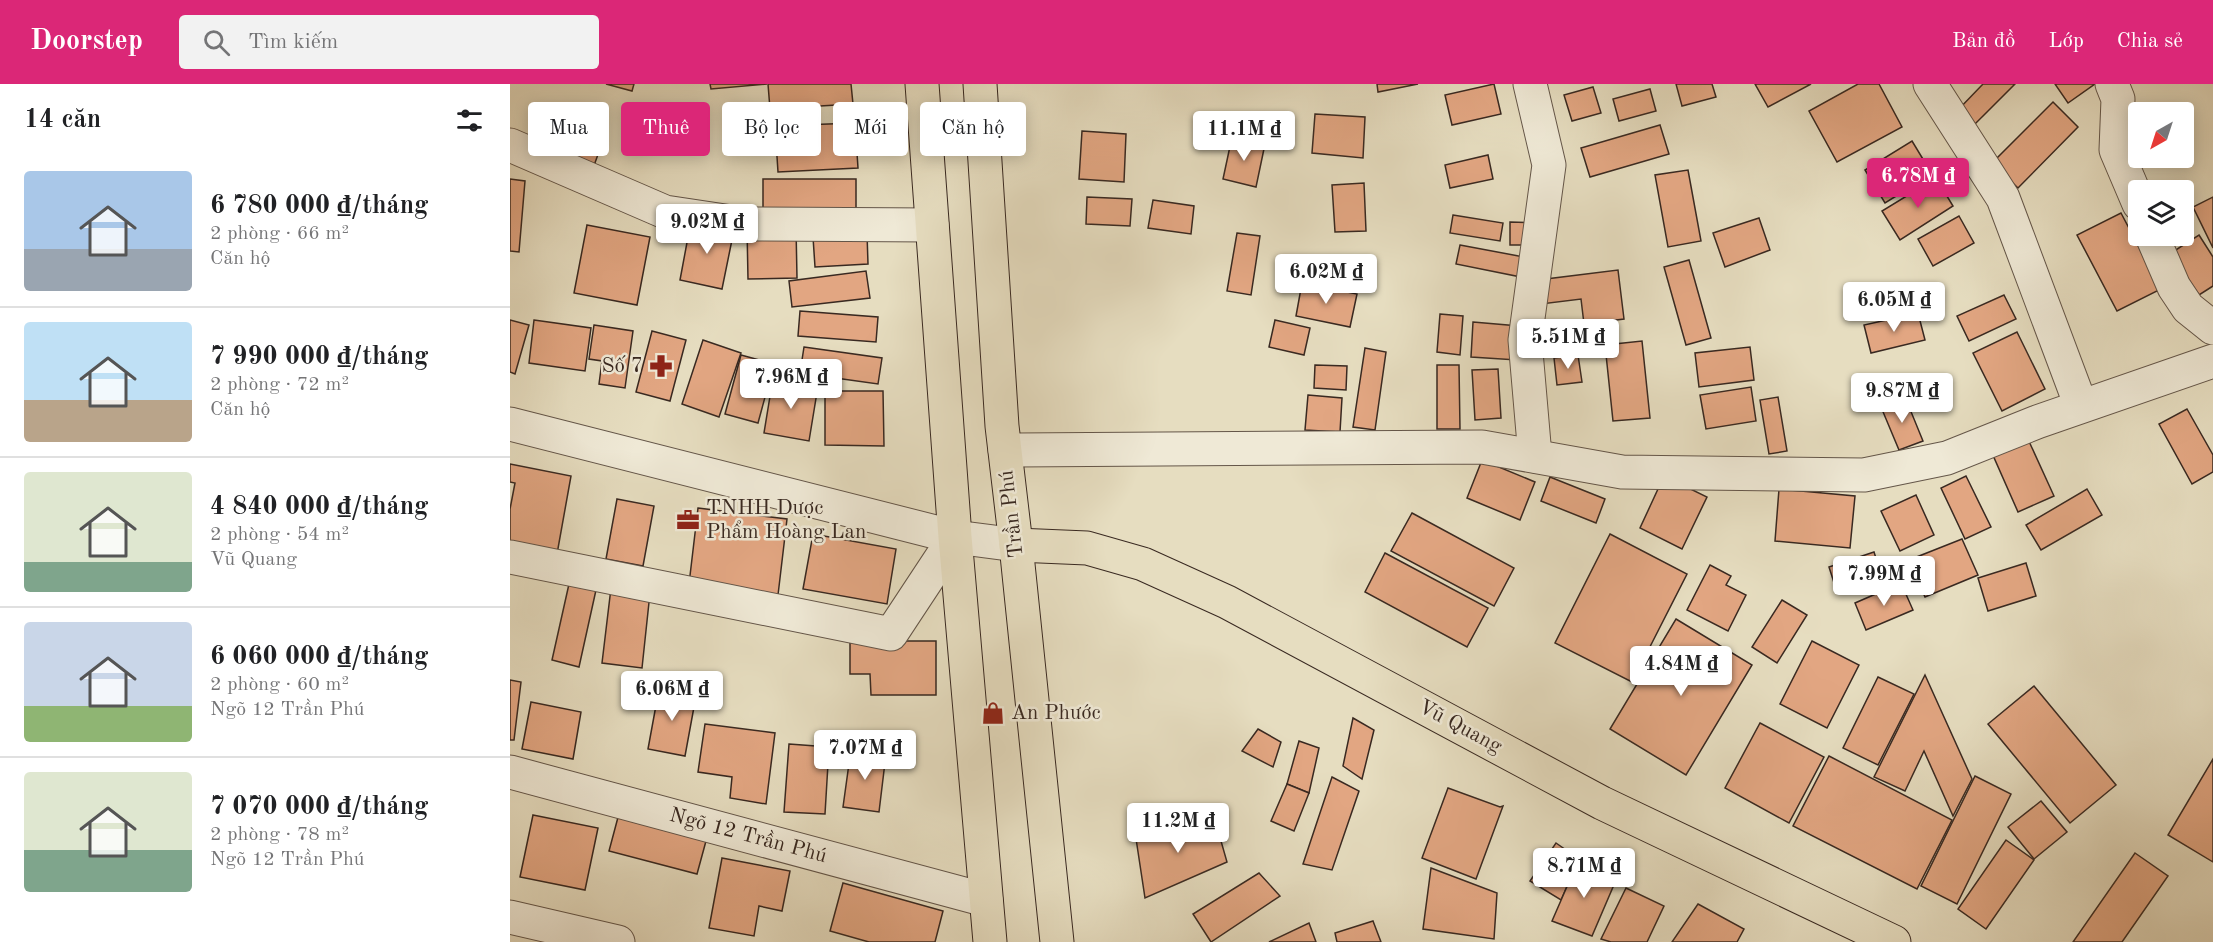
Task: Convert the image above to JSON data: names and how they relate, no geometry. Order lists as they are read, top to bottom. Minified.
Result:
{"streets":{"main road":["Trần Phú","Vũ Quang"],"street":["Ngõ 12 Trần Phú"]},"crossings":[["Trần Phú","Vũ Quang"]],"places":{"pharmacy":["Số 7"],"office":["TNHH Dược Phẩm Hoàng Lan"],"shop":["An Phước"]},"north":"bottom left","page":{"header":"Doorstep","search":"Tìm kiếm","nav":["Bản đồ","Lớp","Chia sẻ"],"heading":"14 căn","chip":["Mua","Thuê","Bộ lọc","Mới","Căn hộ"],"price":["11.1M ₫","6.78M ₫","9.02M ₫","6.02M ₫","6.05M ₫","5.51M ₫","7.96M ₫","9.87M ₫","7.99M ₫","4.84M ₫","6.06M ₫","7.07M ₫","11.2M ₫","8.71M ₫"],"list":[{"name":"6 780 000 ₫/tháng","note":"2 phòng · 66 m² · Căn hộ"},{"name":"7 990 000 ₫/tháng","note":"2 phòng · 72 m² · Căn hộ"},{"name":"4 840 000 ₫/tháng","note":"2 phòng · 54 m² · Vũ Quang"},{"name":"6 060 000 ₫/tháng","note":"2 phòng · 60 m² · Ngõ 12 Trần Phú"},{"name":"7 070 000 ₫/tháng","note":"2 phòng · 78 m² · Ngõ 12 Trần Phú"}]}}
